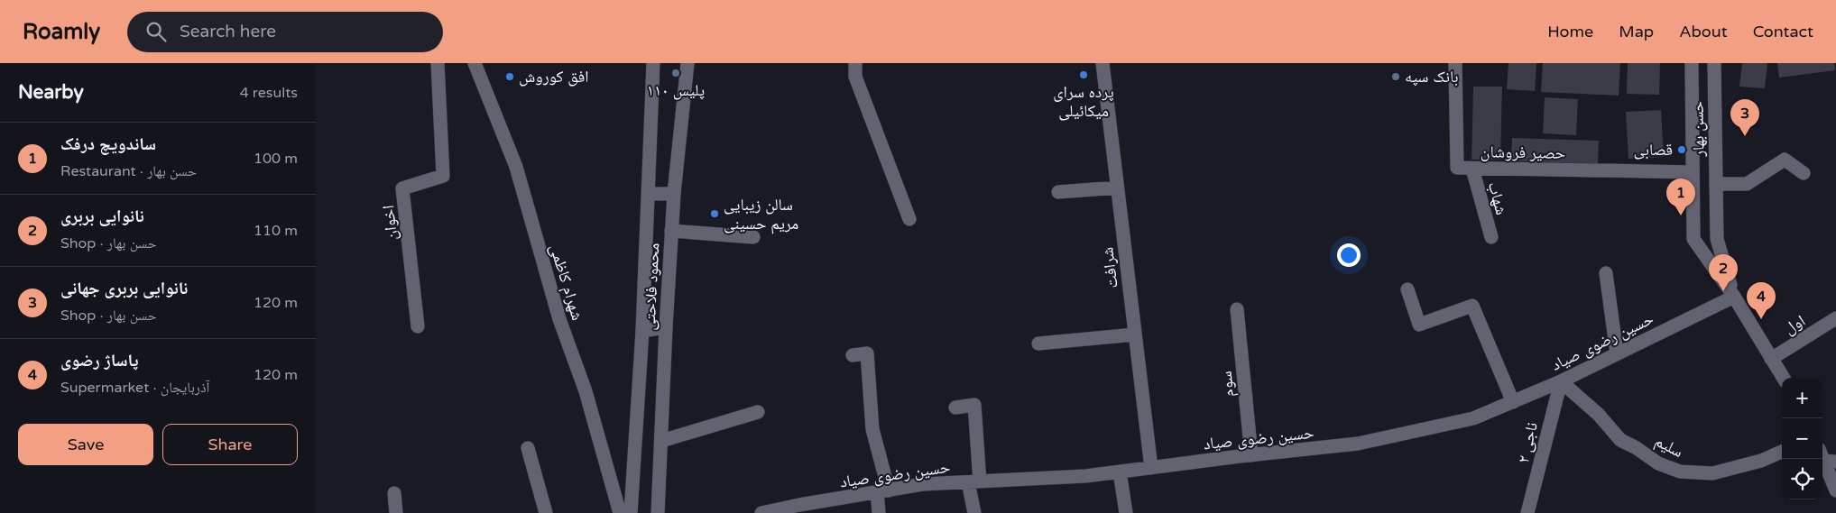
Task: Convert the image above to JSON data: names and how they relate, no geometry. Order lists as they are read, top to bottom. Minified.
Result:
{"streets":{"street":["حسن بهار","حصیر فروشان","شهاب","اخوان","شرافت","شهرام کاظمی","محمود فلاحتی","اول","حسین رضوی صیاد","سوم","ناجی ۲","سلیم"]},"crossings":[["حسن بهار","حصیر فروشان"],["حسن بهار","حسین رضوی صیاد"],["حصیر فروشان","شهاب"],["شرافت","حسین رضوی صیاد"],["حسین رضوی صیاد","سوم"],["حسین رضوی صیاد","ناجی ۲"],["حسین رضوی صیاد","سلیم"],["ناجی ۲","سلیم"]],"places":["پلیس ۱۱۰","پرده سرای میکائیلی","افق کوروش","بانک سپه","قصابی","سالن زیبایی مریم حسینی"],"page":{"header":"Roamly","search":"Search here","nav":["Home","Map","About","Contact"],"heading":["Nearby","4 results"],"pins":["3","1","2","4"],"list":[{"mark":"1","name":"ساندویچ درفک","note":"Restaurant · حسن بهار","value":"100 m"},{"mark":"2","name":"نانوایی بربری","note":"Shop · حسن بهار","value":"110 m"},{"mark":"3","name":"نانوایی بربری جهانی","note":"Shop · حسن بهار","value":"120 m"},{"mark":"4","name":"پاساژ رضوی","note":"Supermarket · آذربایجان","value":"120 m"}],"map_buttons":["+","−"],"buttons":["Save","Share"]}}
